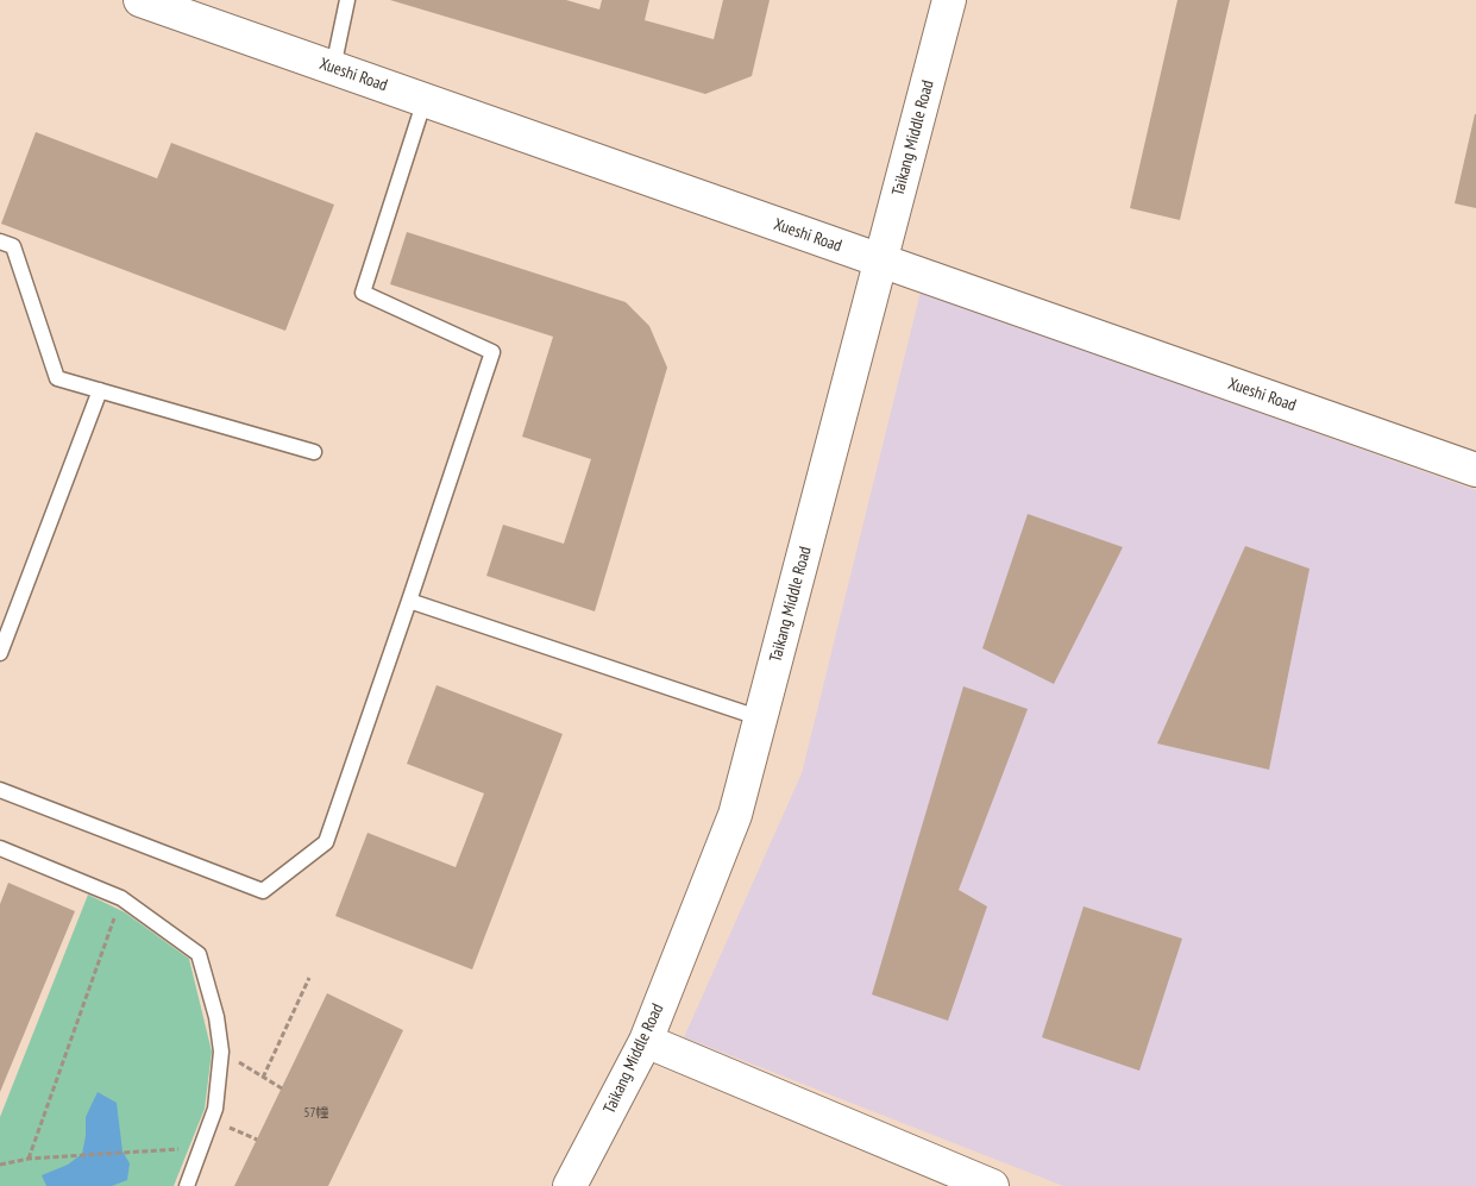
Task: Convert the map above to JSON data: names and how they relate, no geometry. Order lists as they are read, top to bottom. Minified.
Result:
{"streets":{"street":["Xueshi Road","Taikang Middle Road"]},"crossings":[["Xueshi Road","Taikang Middle Road"]],"house_numbers":["57幢"]}
